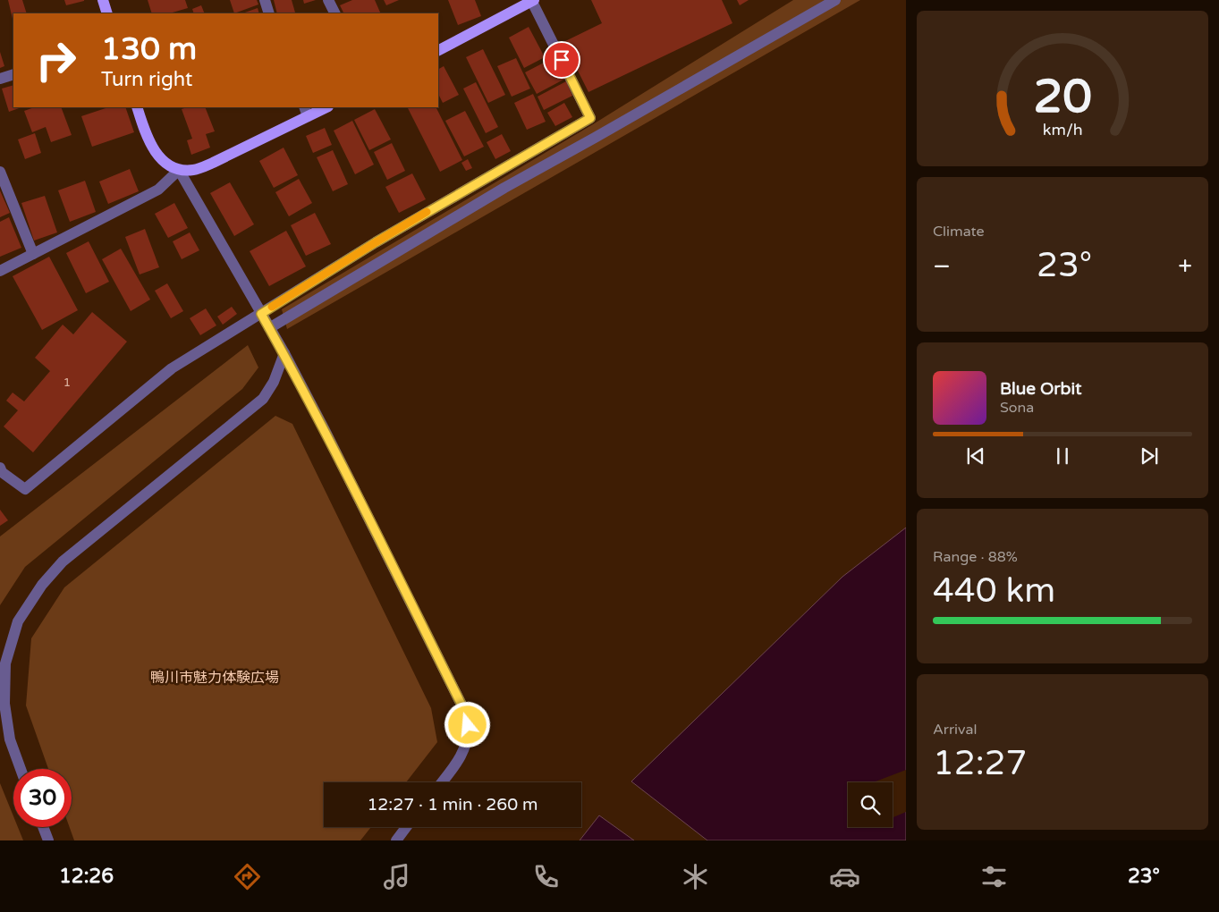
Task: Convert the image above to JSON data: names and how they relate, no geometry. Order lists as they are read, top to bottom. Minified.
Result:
{"parks":["鴨川市魅力体験広場"],"house_numbers":["1"],"page":{"turn":["130 m","Turn right"],"tile":["Climate",["Range · 88%","440 km"],["Arrival","12:27"]],"heat":["−","23°","+"],"song":["Blue Orbit","Sona"],"limit":"30","trip":"12:27 · 1 min · 260 m","tabs":["12:26","23°"],"gauge":["20","km/h"]}}
